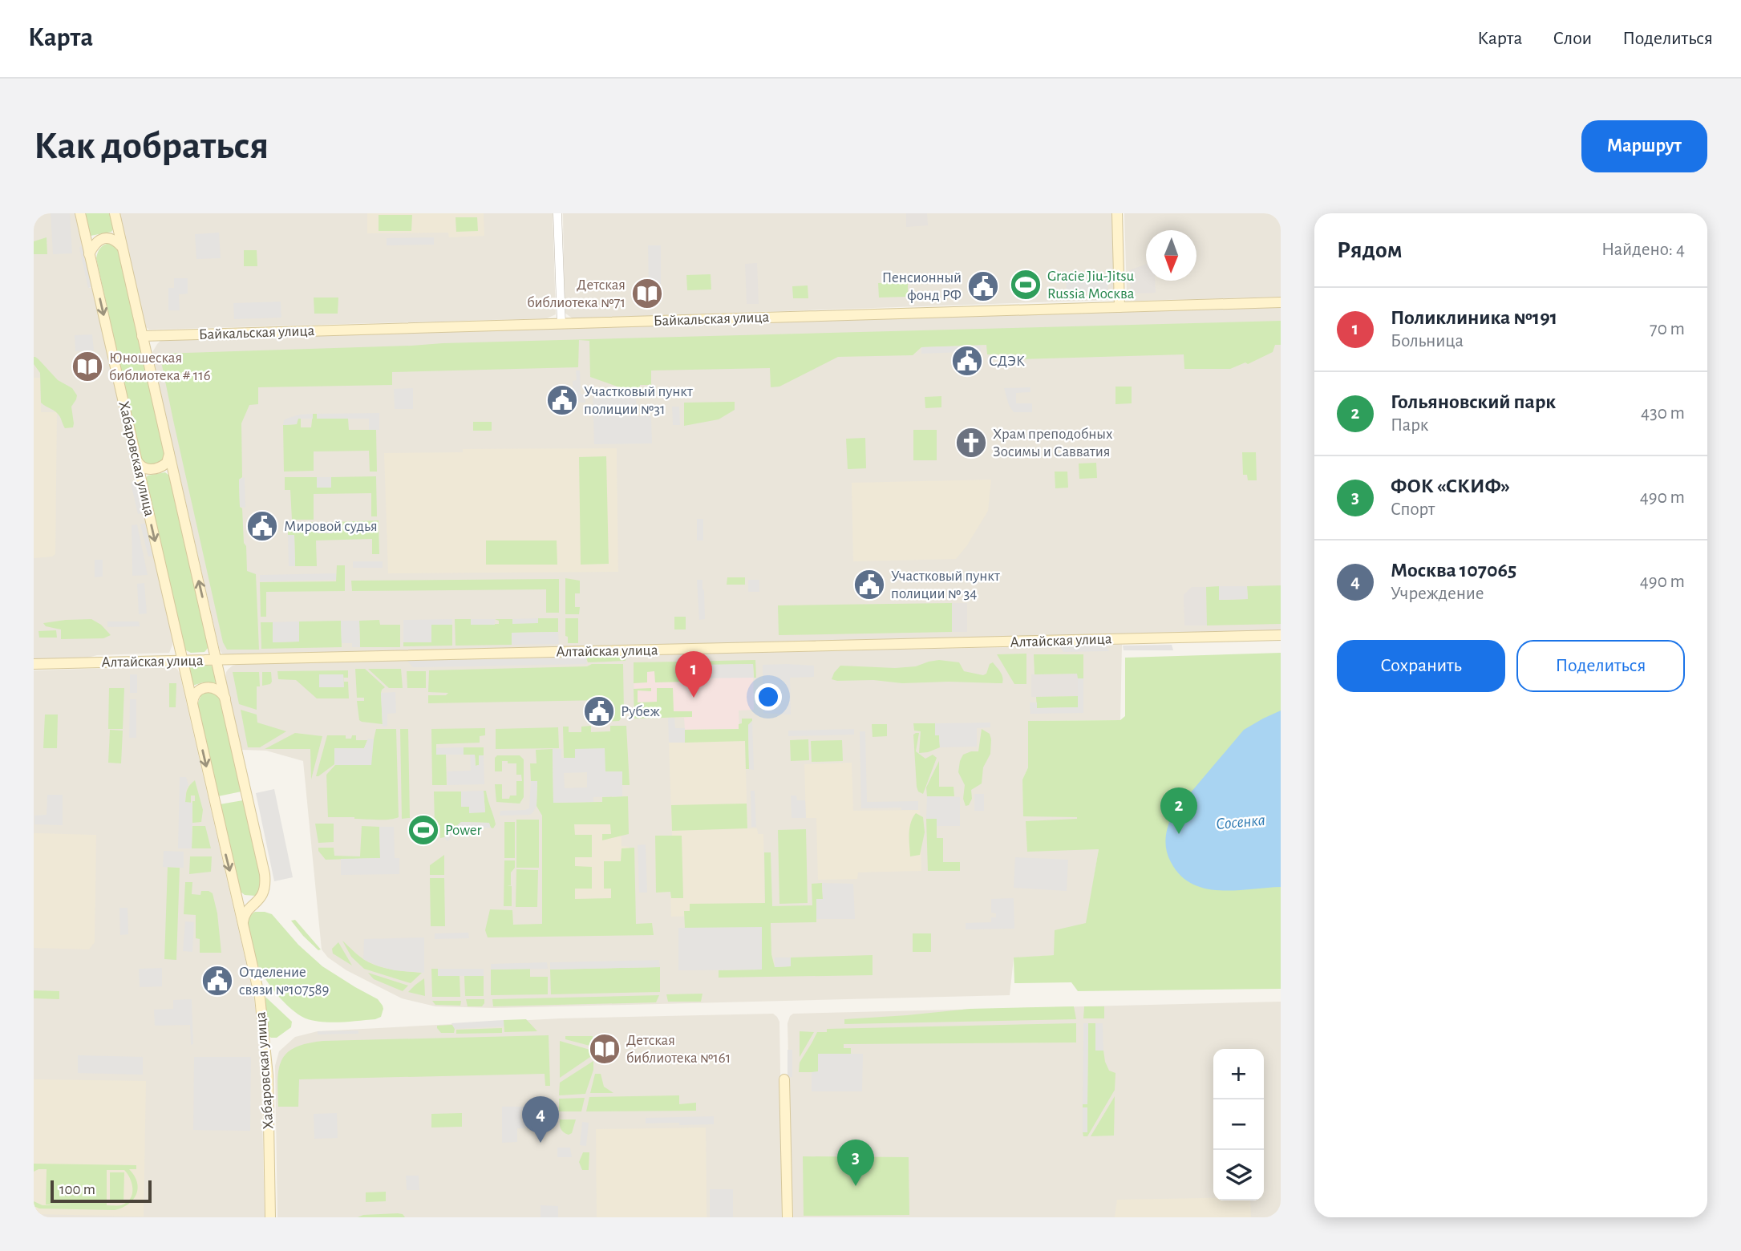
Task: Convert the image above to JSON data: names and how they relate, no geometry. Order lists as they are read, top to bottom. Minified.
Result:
{"streets":{"street":["Байкальская улица","Хабаровская улица","Алтайская улица"]},"crossings":[["Хабаровская улица","Алтайская улица"]],"water":["Сосенка"],"places":{"sports":["Gracie Jiu-Jitsu Russia Москва","Power"],"public building":["Пенсионный фонд РФ","СДЭК","Участковый пункт полиции №31","Мировой судья","Участковый пункт полиции № 34","Рубеж","Отделение связи №107589"],"library":["Детская библиотека №71","Юношеская библиотека # 116","Детская библиотека №161"],"church":["Храм преподобных Зосимы и Савватия"]},"scale_bar":"100 m","north":"bottom","page":{"header":"Карта","nav":["Карта","Слои","Поделиться"],"buttons":["Маршрут",["Сохранить","Поделиться"]],"title":"Как добраться","heading":["Рядом","Найдено: 4"],"list":[{"mark":"1","name":"Поликлиника №191","note":"Больница","value":"70 m"},{"mark":"2","name":"Гольяновcкий парк","note":"Парк","value":"430 m"},{"mark":"3","name":"ФОК «СКИФ»","note":"Спорт","value":"490 m"},{"mark":"4","name":"Москва 107065","note":"Учреждение","value":"490 m"}],"pins":["1","2","4","3"],"map_buttons":["+","−"],"scale":"100 m"}}
